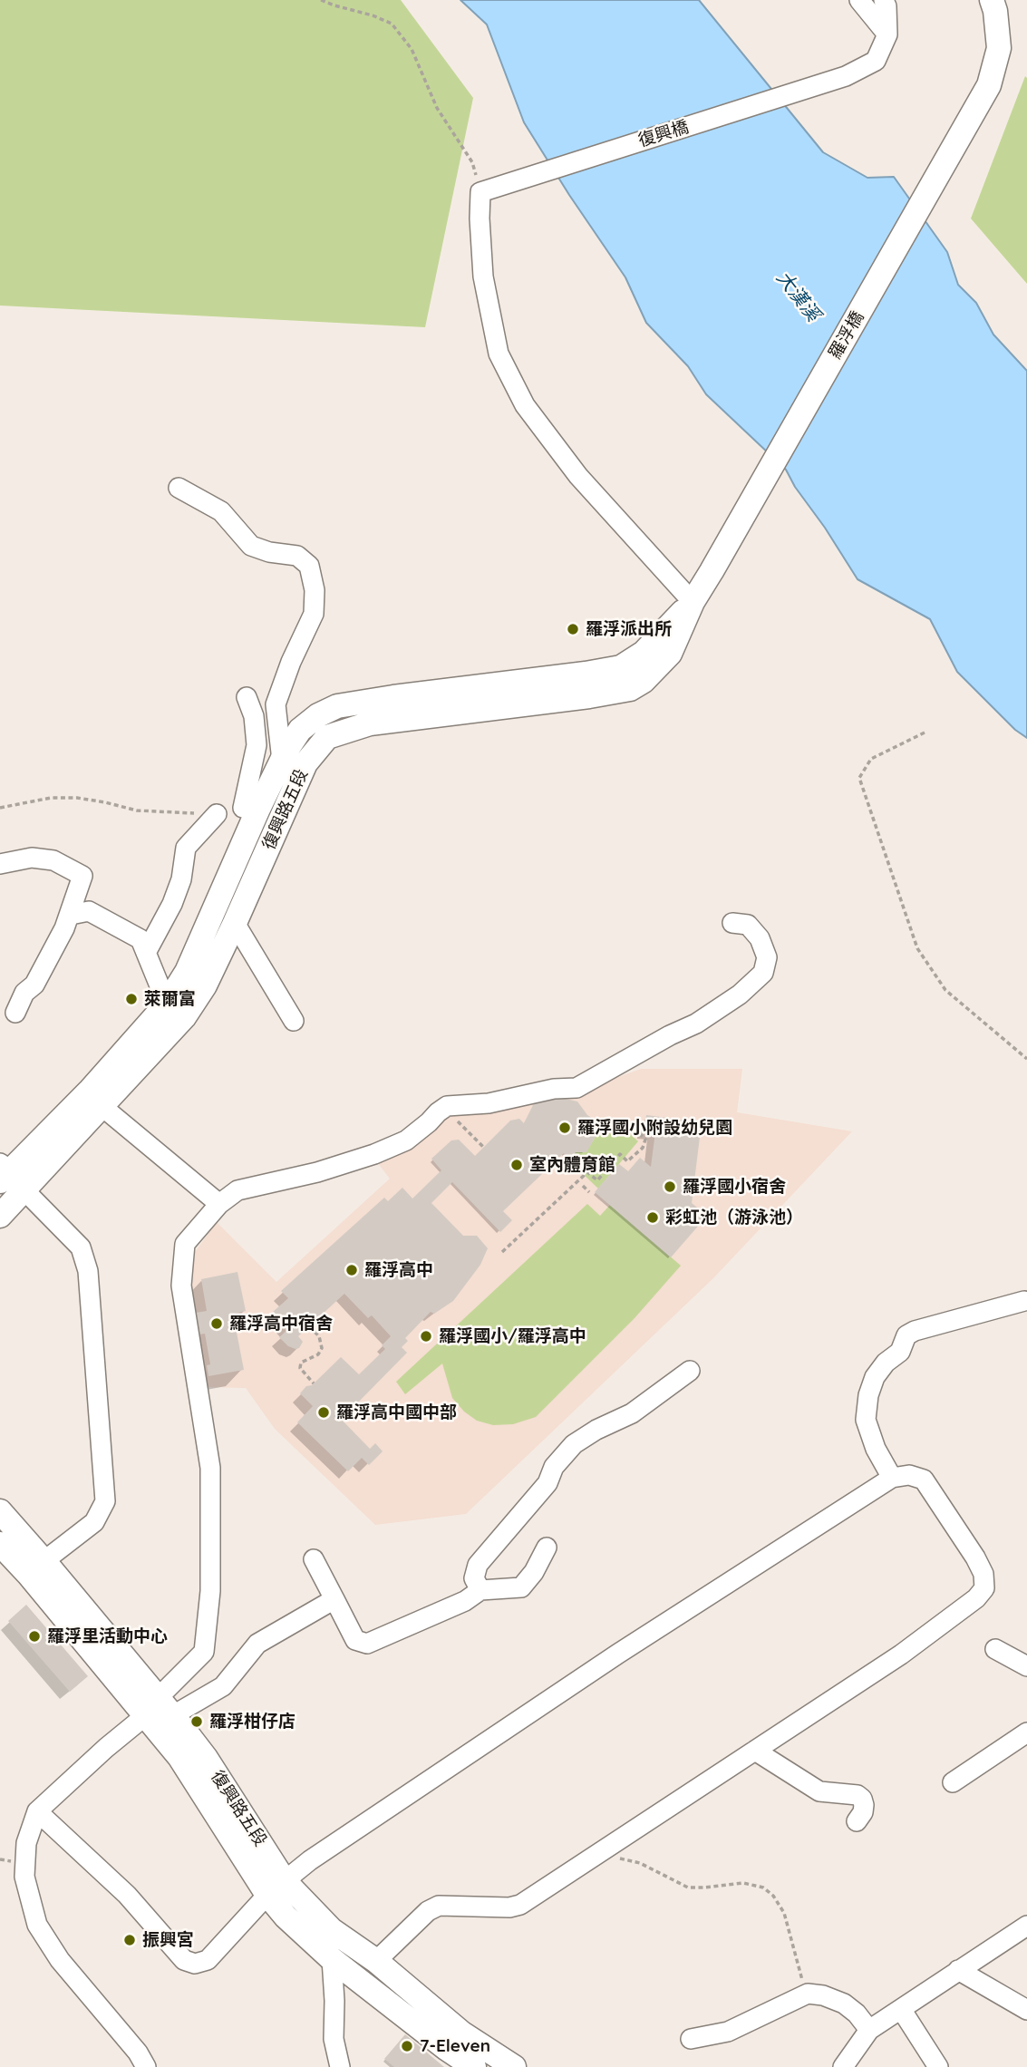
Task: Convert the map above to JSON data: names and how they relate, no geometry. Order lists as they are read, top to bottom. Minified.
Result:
{"streets":{"main road":["羅浮橋","復興路五段"],"lane":["復興橋"]},"crossings":[["羅浮橋","復興路五段"]],"water":["大漢溪"],"places":["羅浮派出所","萊爾富","羅浮國小附設幼兒園","室內體育館","羅浮國小宿舍","彩虹池（游泳池）","羅浮高中","羅浮高中宿舍","羅浮國小/羅浮高中","羅浮高中國中部","羅浮里活動中心","羅浮柑仔店","振興宮","7-Eleven"]}
